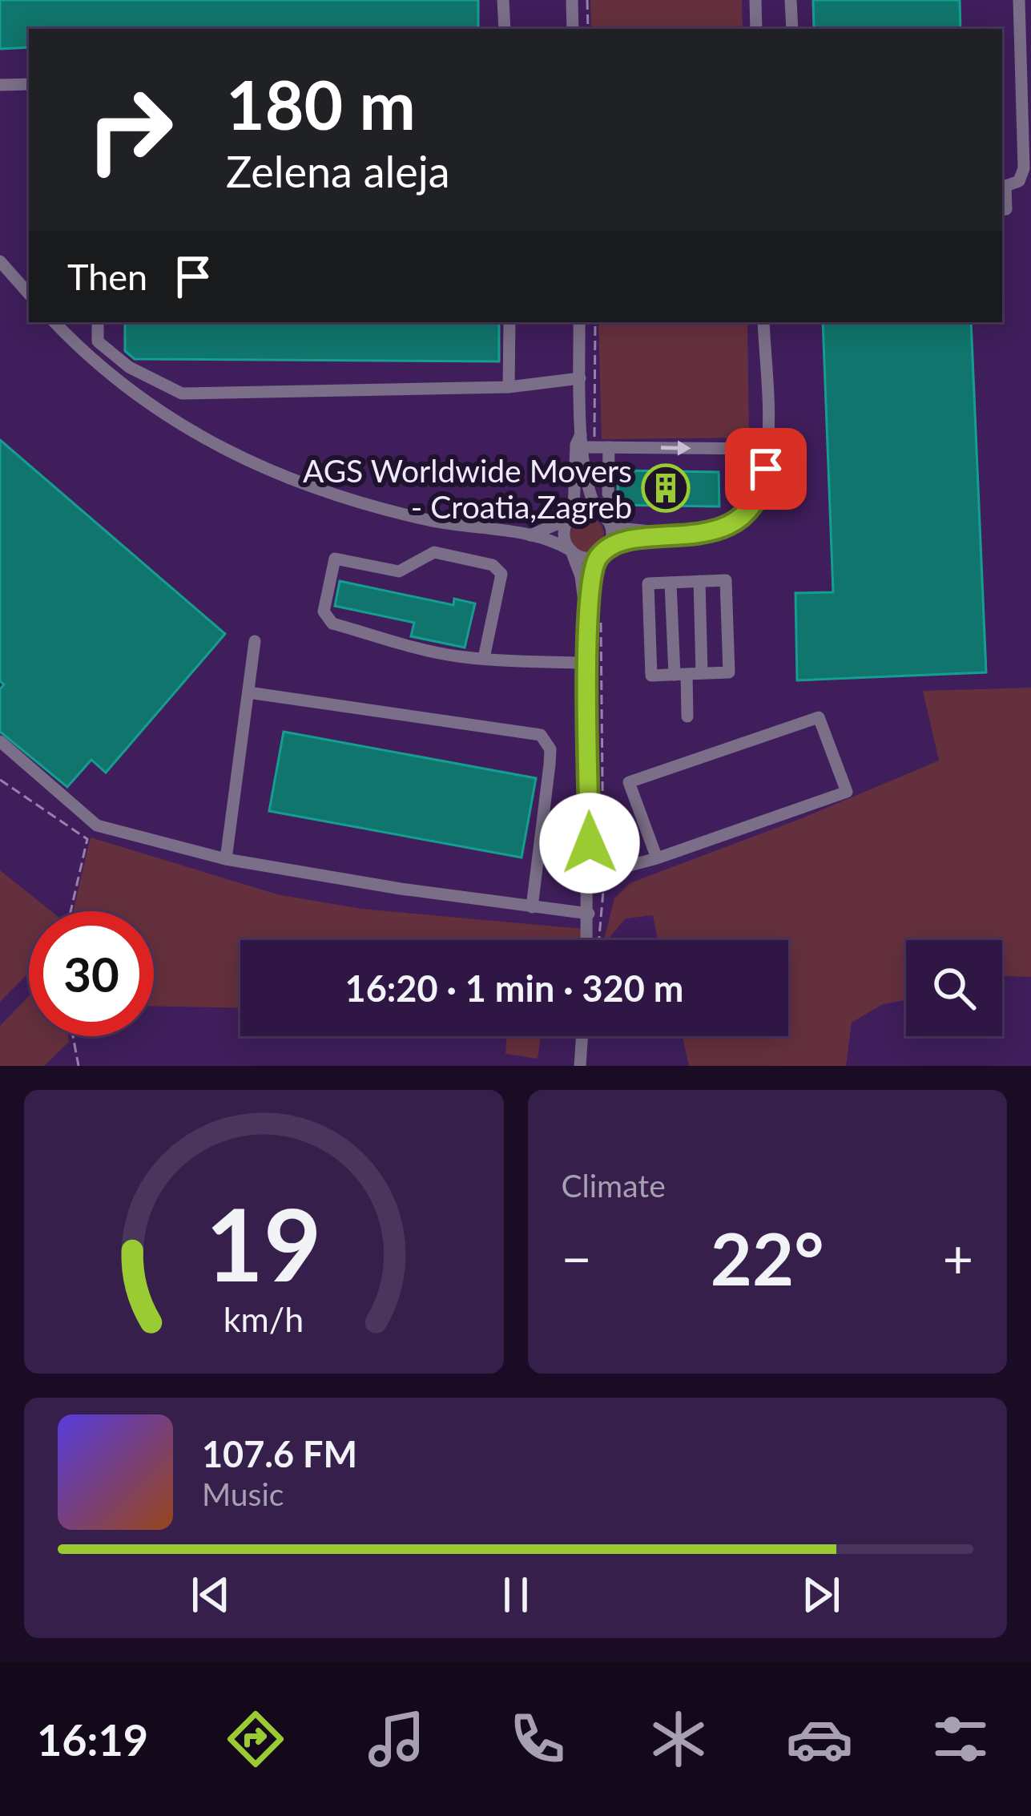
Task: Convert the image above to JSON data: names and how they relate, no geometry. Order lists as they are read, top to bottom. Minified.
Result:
{"places":{"building":["AGS Worldwide Movers - Croatia,Zagreb"]},"page":{"turn":["180 m","Zelena aleja"],"then":"Then","limit":"30","trip":"16:20 · 1 min · 320 m","tile":"Climate","heat":["−","22°","+"],"song":["107.6 FM","Music"],"tabs":"16:19","gauge":["19","km/h"]}}
